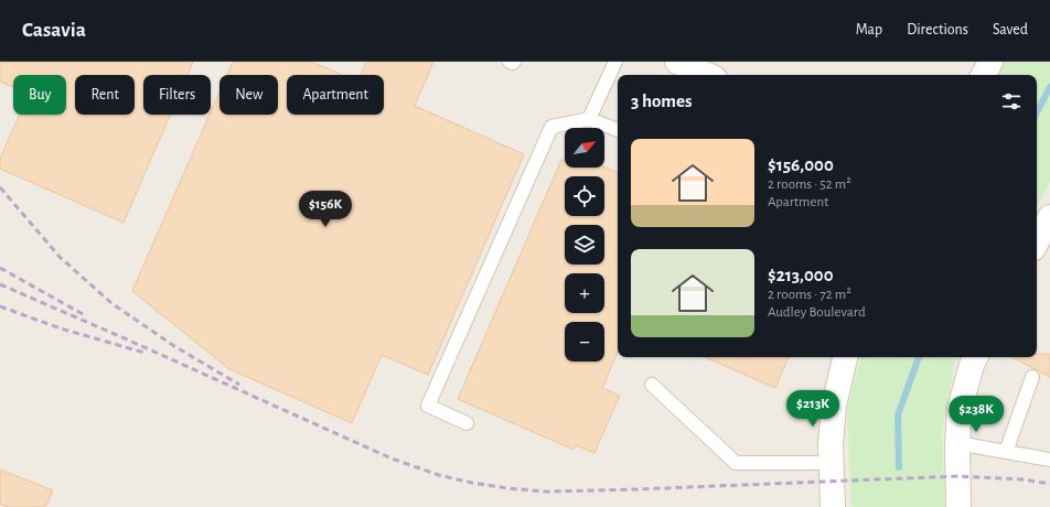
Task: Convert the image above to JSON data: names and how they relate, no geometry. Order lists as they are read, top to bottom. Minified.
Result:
{"north":"top right","page":{"header":"Casavia","nav":["Map","Directions","Saved"],"chip":["Buy","Rent","Filters","New","Apartment"],"heading":"3 homes","map_buttons":["+","−"],"list":[{"name":"$156,000","note":"2 rooms · 52 m² · Apartment"},{"name":"$213,000","note":"2 rooms · 72 m² · Audley Boulevard"}],"price":["$156K","$213K","$238K"]}}
